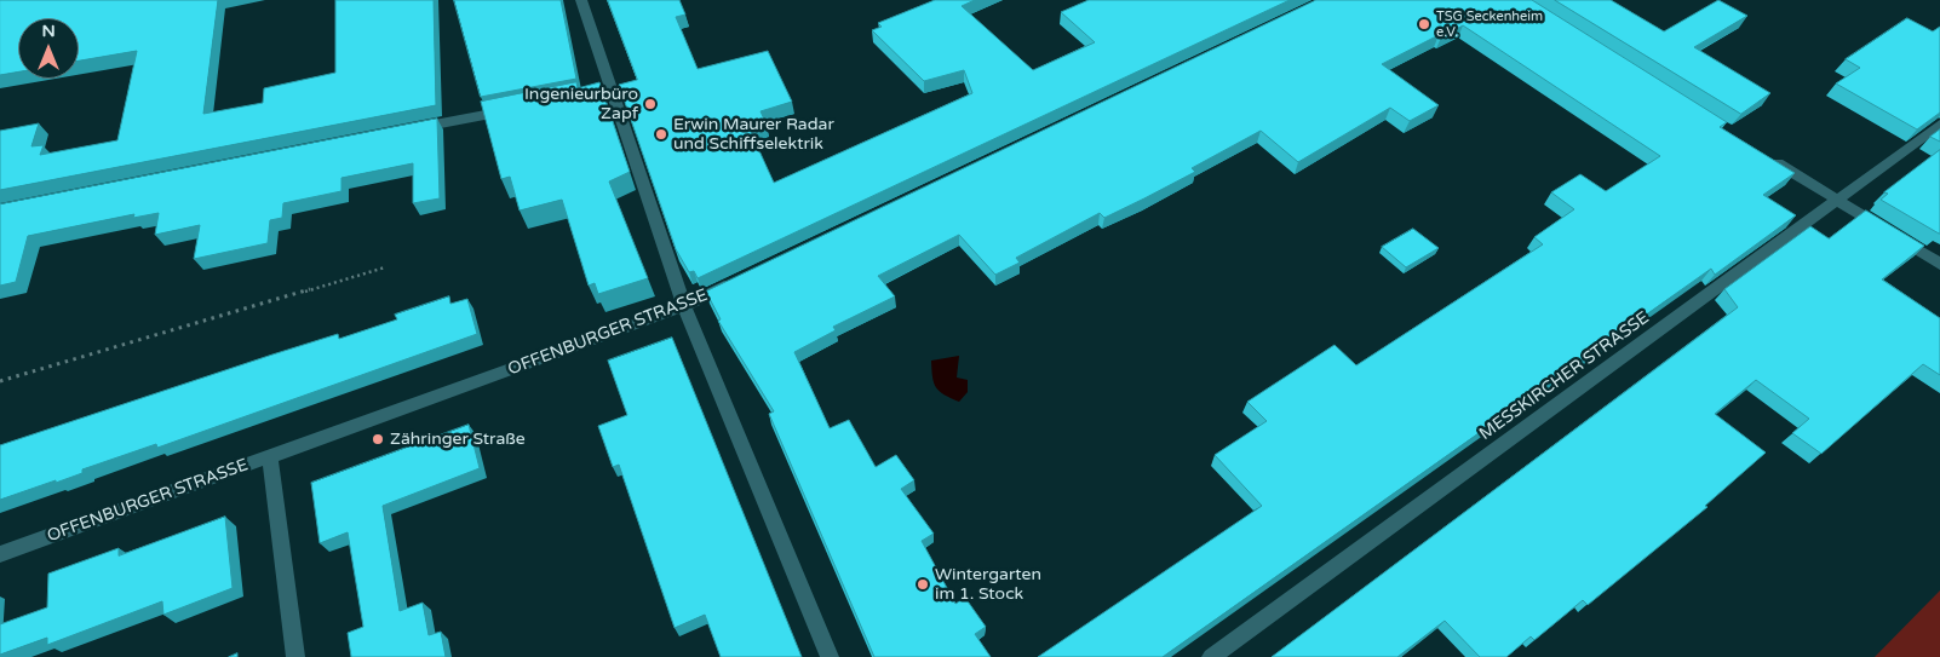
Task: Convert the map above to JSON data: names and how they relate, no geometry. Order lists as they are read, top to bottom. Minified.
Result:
{"streets":{"street":["OFFENBURGER STRASSE","MESSKIRCHER STRASSE"]},"places":["TSG Seckenheim e.V.","Ingenieurbüro Zapf","Erwin Maurer Radar und Schiffselektrik","Zähringer Straße","Wintergarten im 1. Stock"],"north":"top"}
